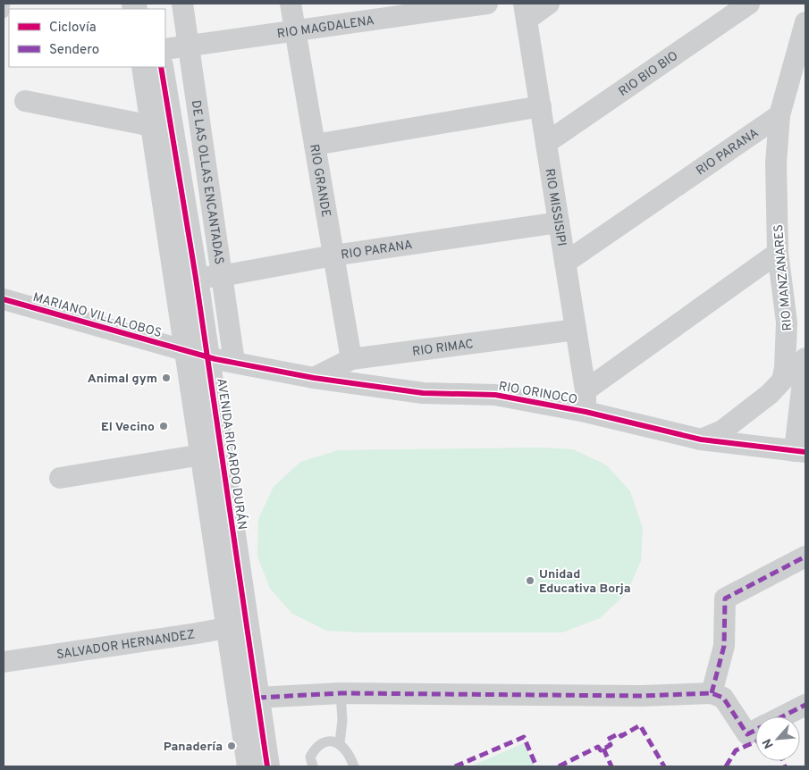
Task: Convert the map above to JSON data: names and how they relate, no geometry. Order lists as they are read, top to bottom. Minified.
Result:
{"streets":{"street":["RIO MAGDALENA","RIO BIO BIO","RIO PARANA","RIO GRANDE","DE LAS OLLAS ENCANTADAS","RIO MISSISIPI","RIO MANZANARES","MARIANO VILLALOBOS","RIO RIMAC","RIO ORINOCO","AVENIDA RICARDO DURÁN","SALVADOR HERNANDEZ"]},"crossings":[["RIO MAGDALENA","RIO GRANDE"],["RIO MAGDALENA","DE LAS OLLAS ENCANTADAS"],["RIO BIO BIO","RIO MISSISIPI"],["RIO PARANA","RIO GRANDE"],["RIO PARANA","DE LAS OLLAS ENCANTADAS"],["RIO PARANA","RIO MISSISIPI"],["RIO PARANA","RIO MANZANARES"],["RIO PARANA","AVENIDA RICARDO DURÁN"],["RIO GRANDE","RIO RIMAC"],["DE LAS OLLAS ENCANTADAS","RIO ORINOCO"],["RIO MISSISIPI","RIO RIMAC"],["RIO MISSISIPI","RIO ORINOCO"],["RIO MANZANARES","RIO ORINOCO"],["MARIANO VILLALOBOS","RIO ORINOCO"],["MARIANO VILLALOBOS","AVENIDA RICARDO DURÁN"],["RIO RIMAC","RIO ORINOCO"],["RIO ORINOCO","AVENIDA RICARDO DURÁN"],["AVENIDA RICARDO DURÁN","SALVADOR HERNANDEZ"]],"places":["Animal gym","El Vecino","Unidad Educativa Borja","Panadería"],"legend":["Ciclovía","Sendero"],"north":"bottom left"}
